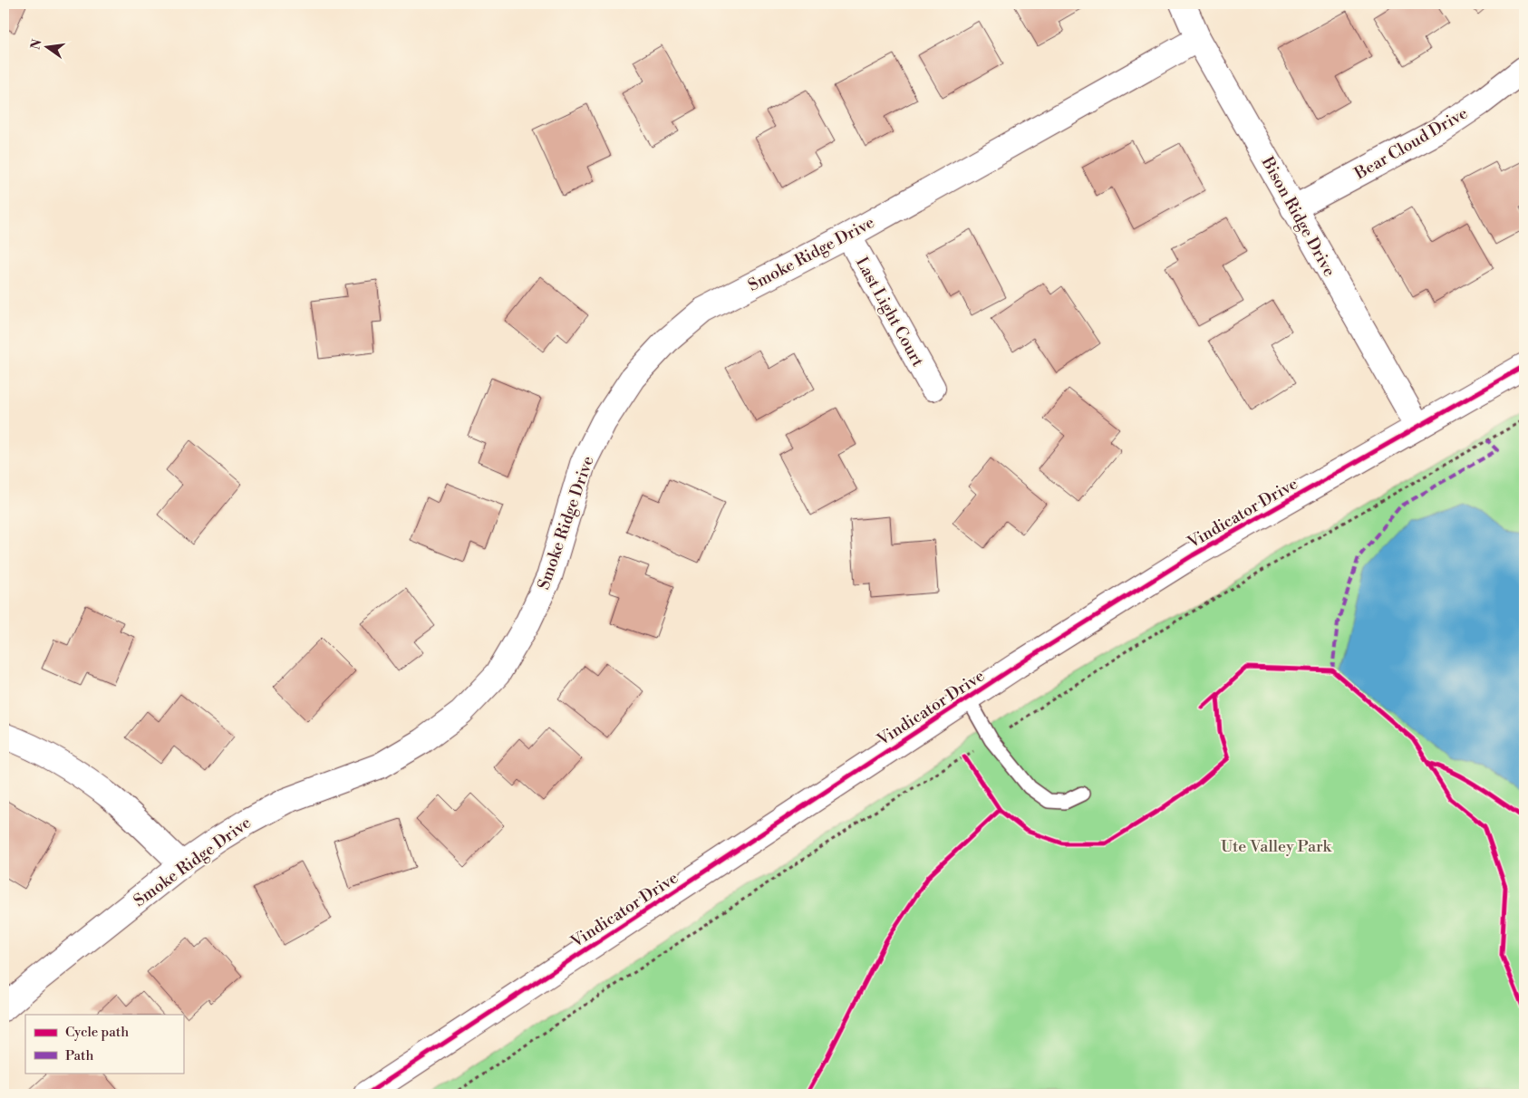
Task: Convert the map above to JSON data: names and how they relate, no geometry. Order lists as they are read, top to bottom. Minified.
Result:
{"streets":{"street":["Bear Cloud Drive","Bison Ridge Drive","Smoke Ridge Drive","Last Light Court","Vindicator Drive"]},"crossings":[["Bear Cloud Drive","Bison Ridge Drive"],["Bison Ridge Drive","Smoke Ridge Drive"],["Bison Ridge Drive","Vindicator Drive"],["Smoke Ridge Drive","Last Light Court"]],"parks":["Ute Valley Park"],"legend":["Cycle path","Path"],"north":"left"}
